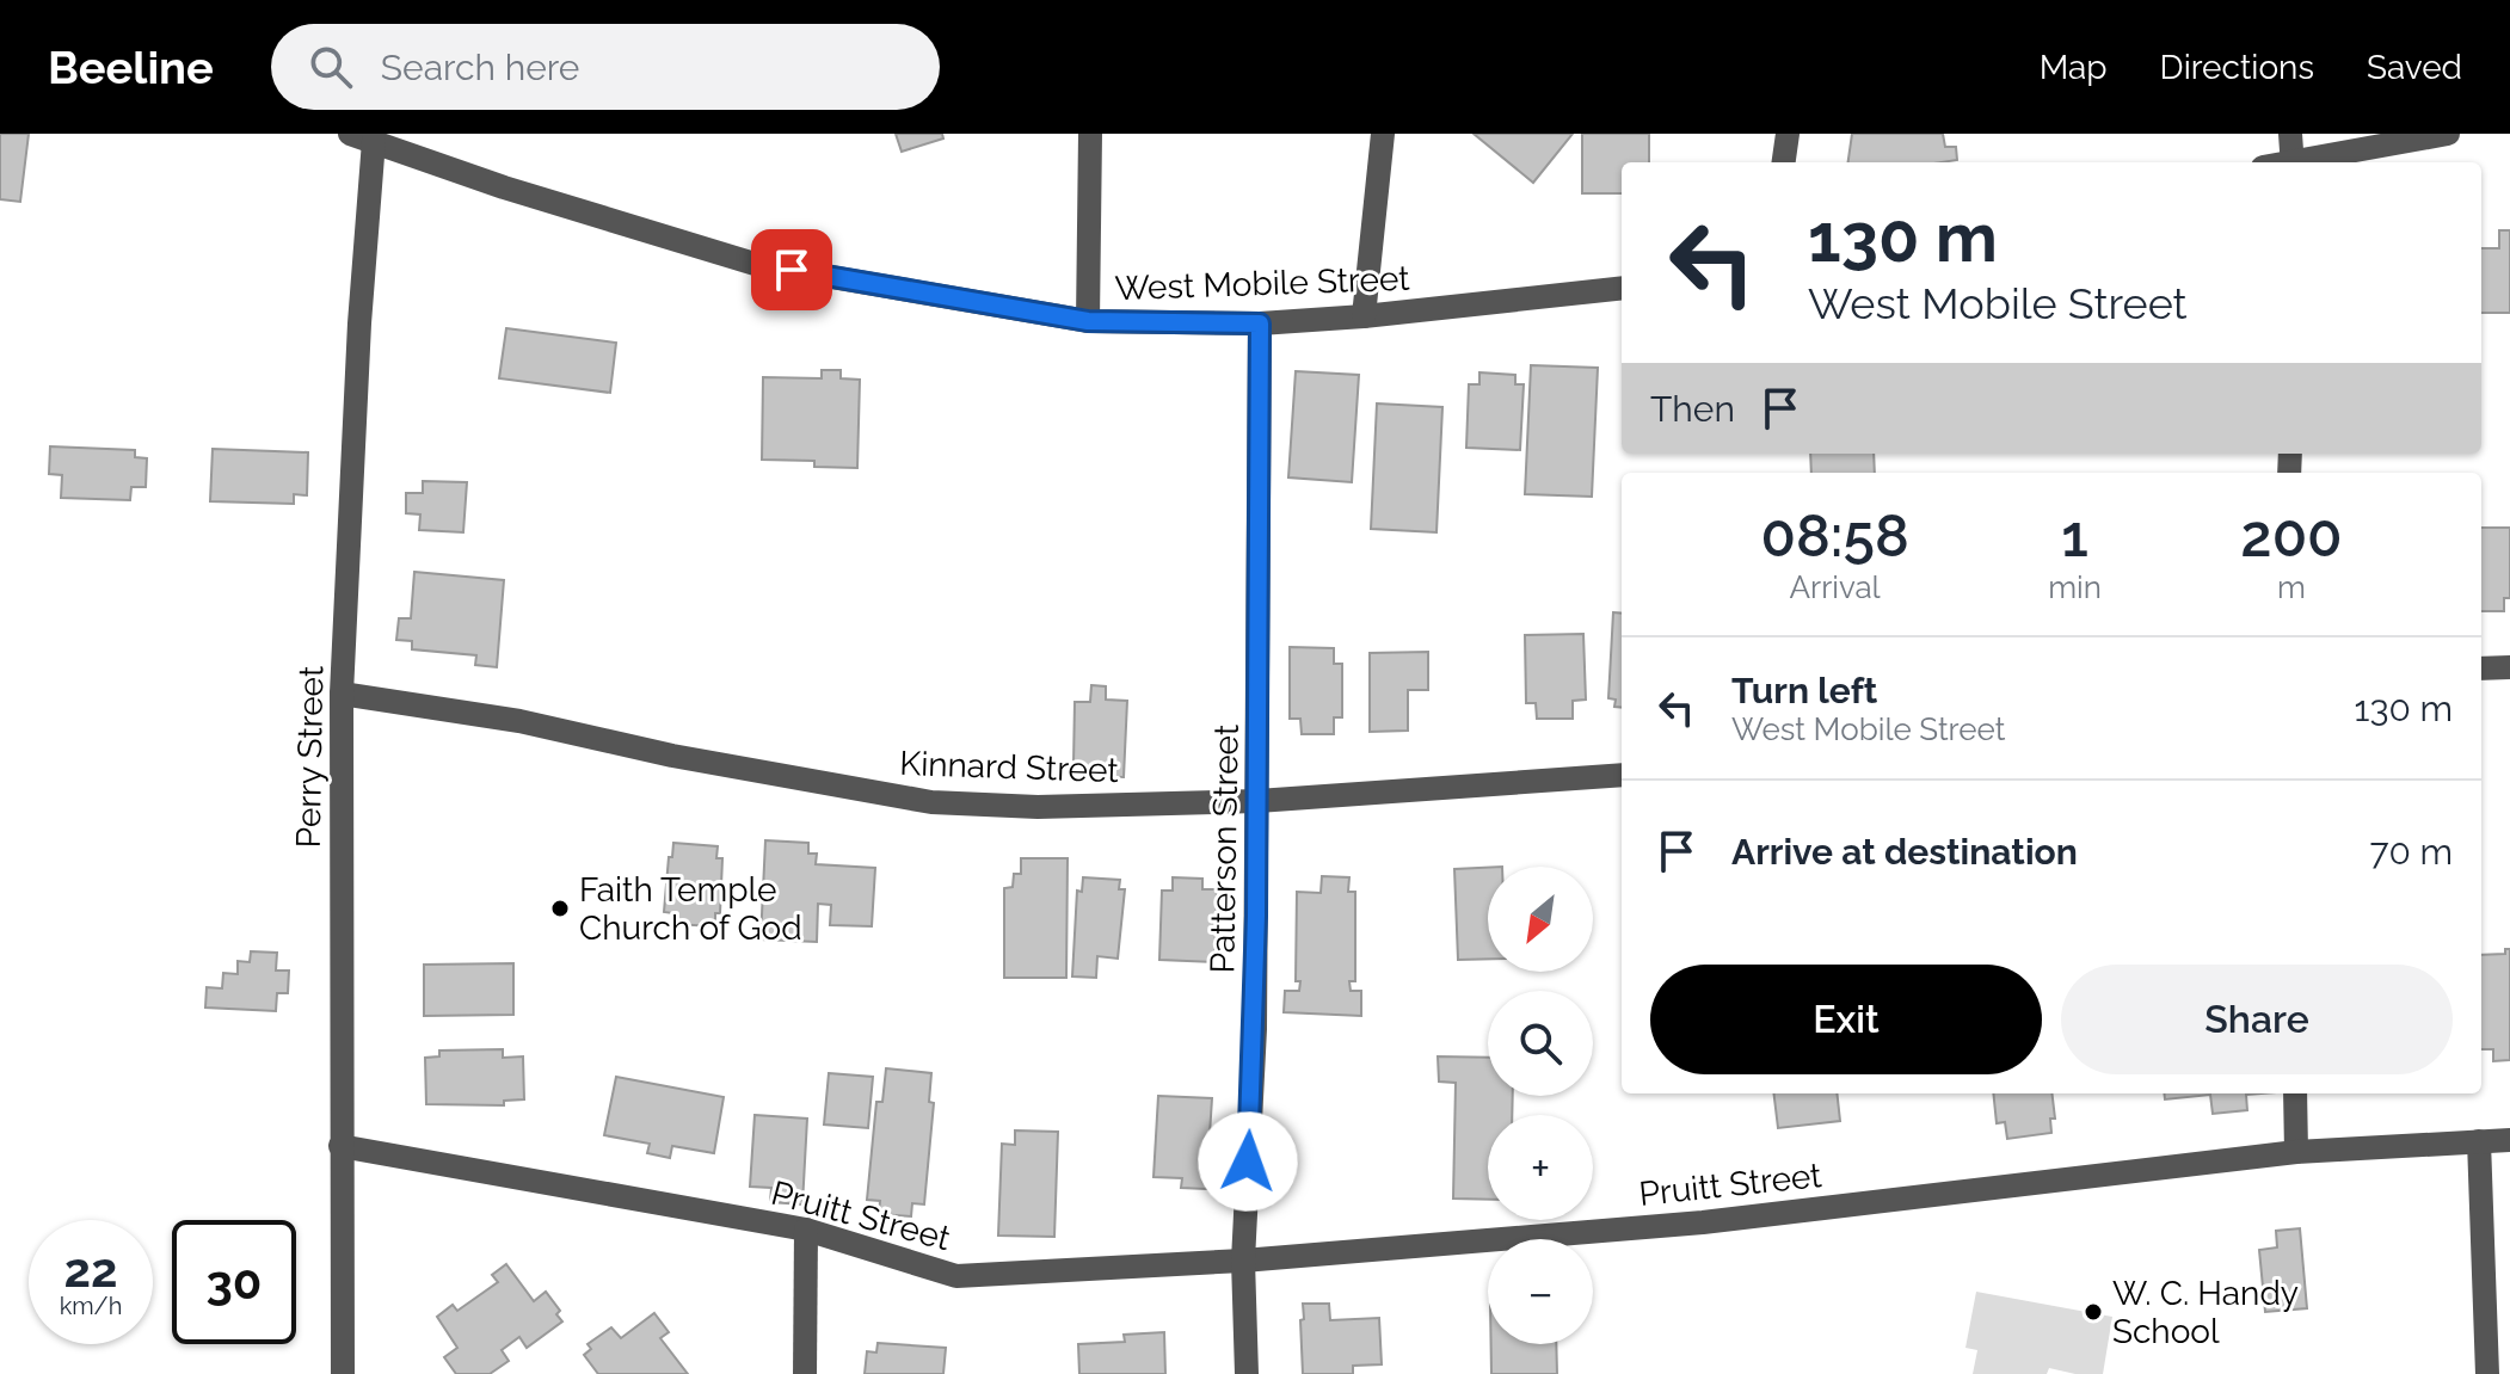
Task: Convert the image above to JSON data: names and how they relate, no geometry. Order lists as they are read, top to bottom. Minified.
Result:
{"streets":{"street":["West Mobile Street","Perry Street","Kinnard Street","Patterson Street","Pruitt Street"]},"crossings":[["West Mobile Street","Perry Street"],["West Mobile Street","Patterson Street"],["Perry Street","Kinnard Street"],["Perry Street","Pruitt Street"],["Kinnard Street","Patterson Street"],["Patterson Street","Pruitt Street"]],"places":["Faith Temple Church of God","W. C. Handy School"],"north":"bottom left","page":{"header":"Beeline","search":"Search here","nav":["Map","Directions","Saved"],"turn":["130 m","West Mobile Street"],"then":"Then","eta":["08:58","Arrival","1","min","200","m"],"list":[{"name":"Turn left","note":"West Mobile Street","value":"130 m"},{"name":"Arrive at destination","value":"70 m"}],"map_buttons":["+","−"],"buttons":["Exit","Share"],"speed":"22 km/h","limit":"30"}}
